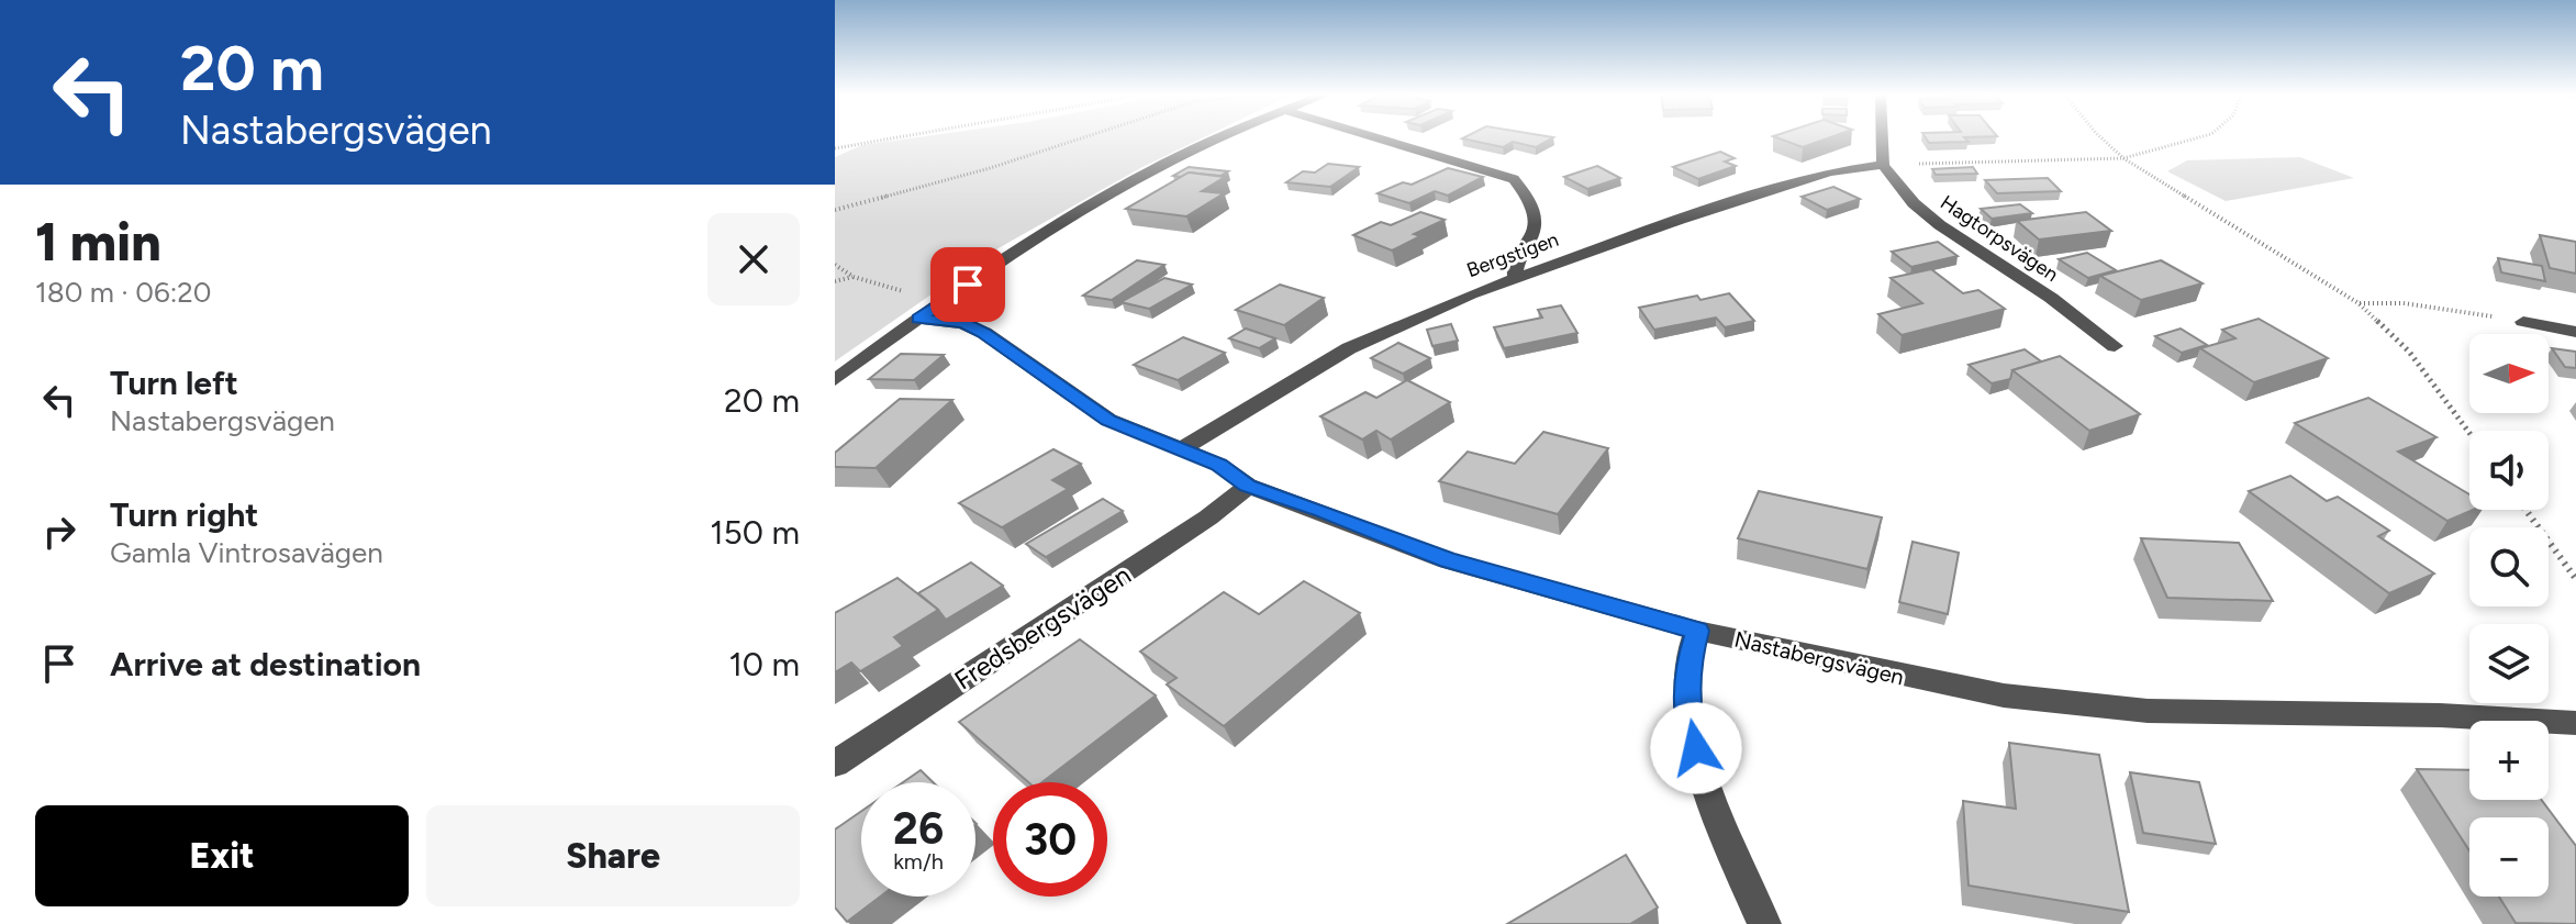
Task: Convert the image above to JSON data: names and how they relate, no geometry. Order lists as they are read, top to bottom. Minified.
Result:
{"streets":{"street":["Hagtorpsvägen","Bergstigen","Fredsbergsvägen","Nastabergsvägen"]},"crossings":[["Hagtorpsvägen","Bergstigen"],["Bergstigen","Nastabergsvägen"],["Fredsbergsvägen","Nastabergsvägen"]],"north":"right","page":{"turn":["20 m","Nastabergsvägen"],"heading":["1 min","180 m · 06:20"],"list":[{"name":"Turn left","note":"Nastabergsvägen","value":"20 m"},{"name":"Turn right","note":"Gamla Vintrosavägen","value":"150 m"},{"name":"Arrive at destination","value":"10 m"}],"map_buttons":["+","−"],"speed":"26 km/h","limit":"30","buttons":["Exit","Share"]}}
